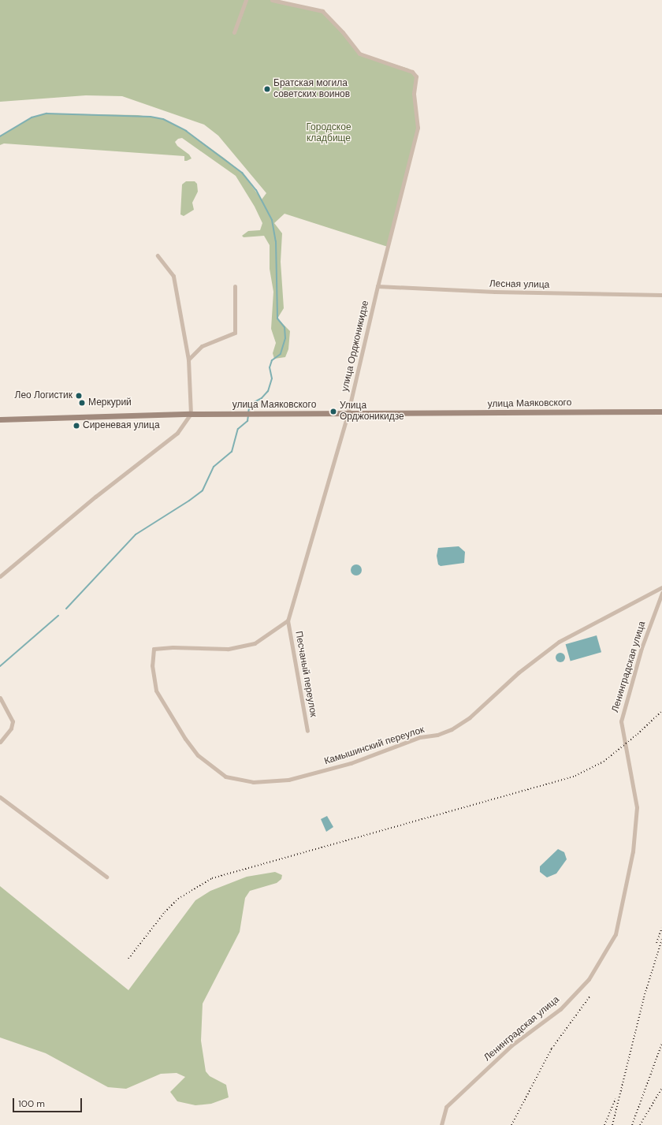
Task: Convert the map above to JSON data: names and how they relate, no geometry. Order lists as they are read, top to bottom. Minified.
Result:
{"streets":{"street":["Лесная улица","улица Орджоникидзе","улица Маяковского","Ленинградская улица","Песчаный переулок","Камышинский переулок"]},"crossings":[["Лесная улица","улица Орджоникидзе"],["улица Орджоникидзе","улица Маяковского"],["улица Орджоникидзе","Песчаный переулок"],["улица Орджоникидзе","Камышинский переулок"],["Песчаный переулок","Камышинский переулок"]],"parks":["Городское кладбище"],"places":["Братская могила советских воинов","Лео Логистик","Меркурий","Улица Орджоникидзе","Сиреневая улица"],"scale_bar":"100 m"}
